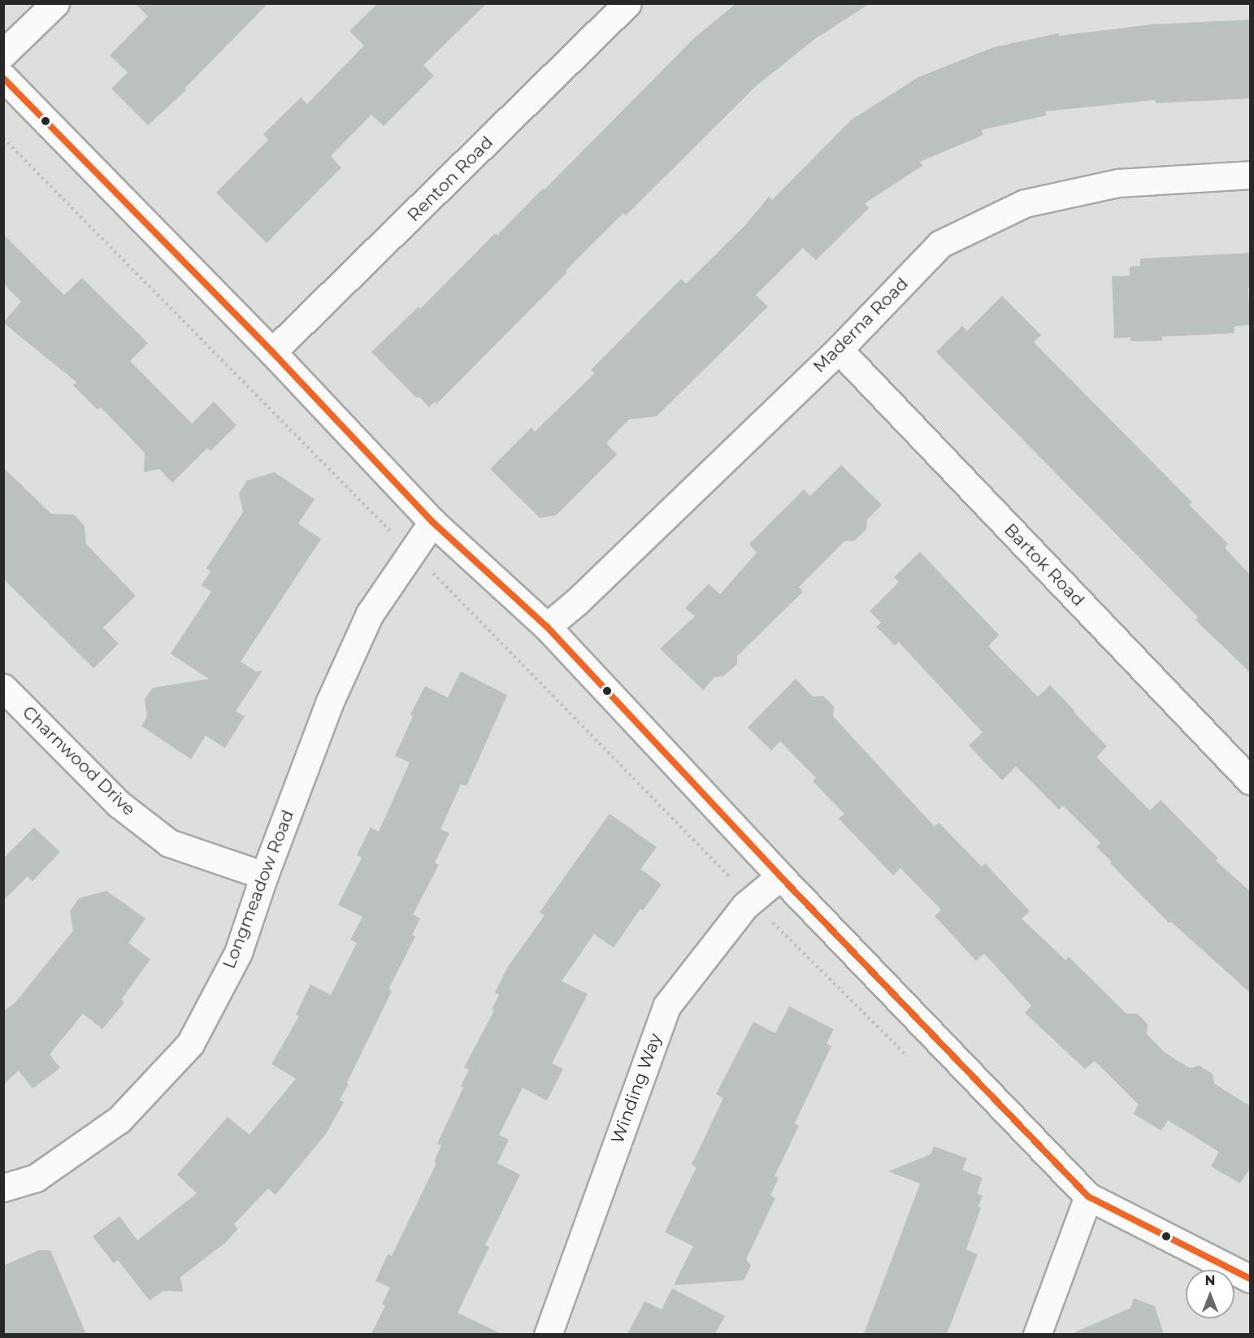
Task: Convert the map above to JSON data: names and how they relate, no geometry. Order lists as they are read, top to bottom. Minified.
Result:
{"streets":{"street":["Renton Road","Maderna Road","Bartok Road","Charnwood Drive","Longmeadow Road","Winding Way"]},"crossings":[["Maderna Road","Bartok Road"],["Charnwood Drive","Longmeadow Road"]],"north":"top"}
